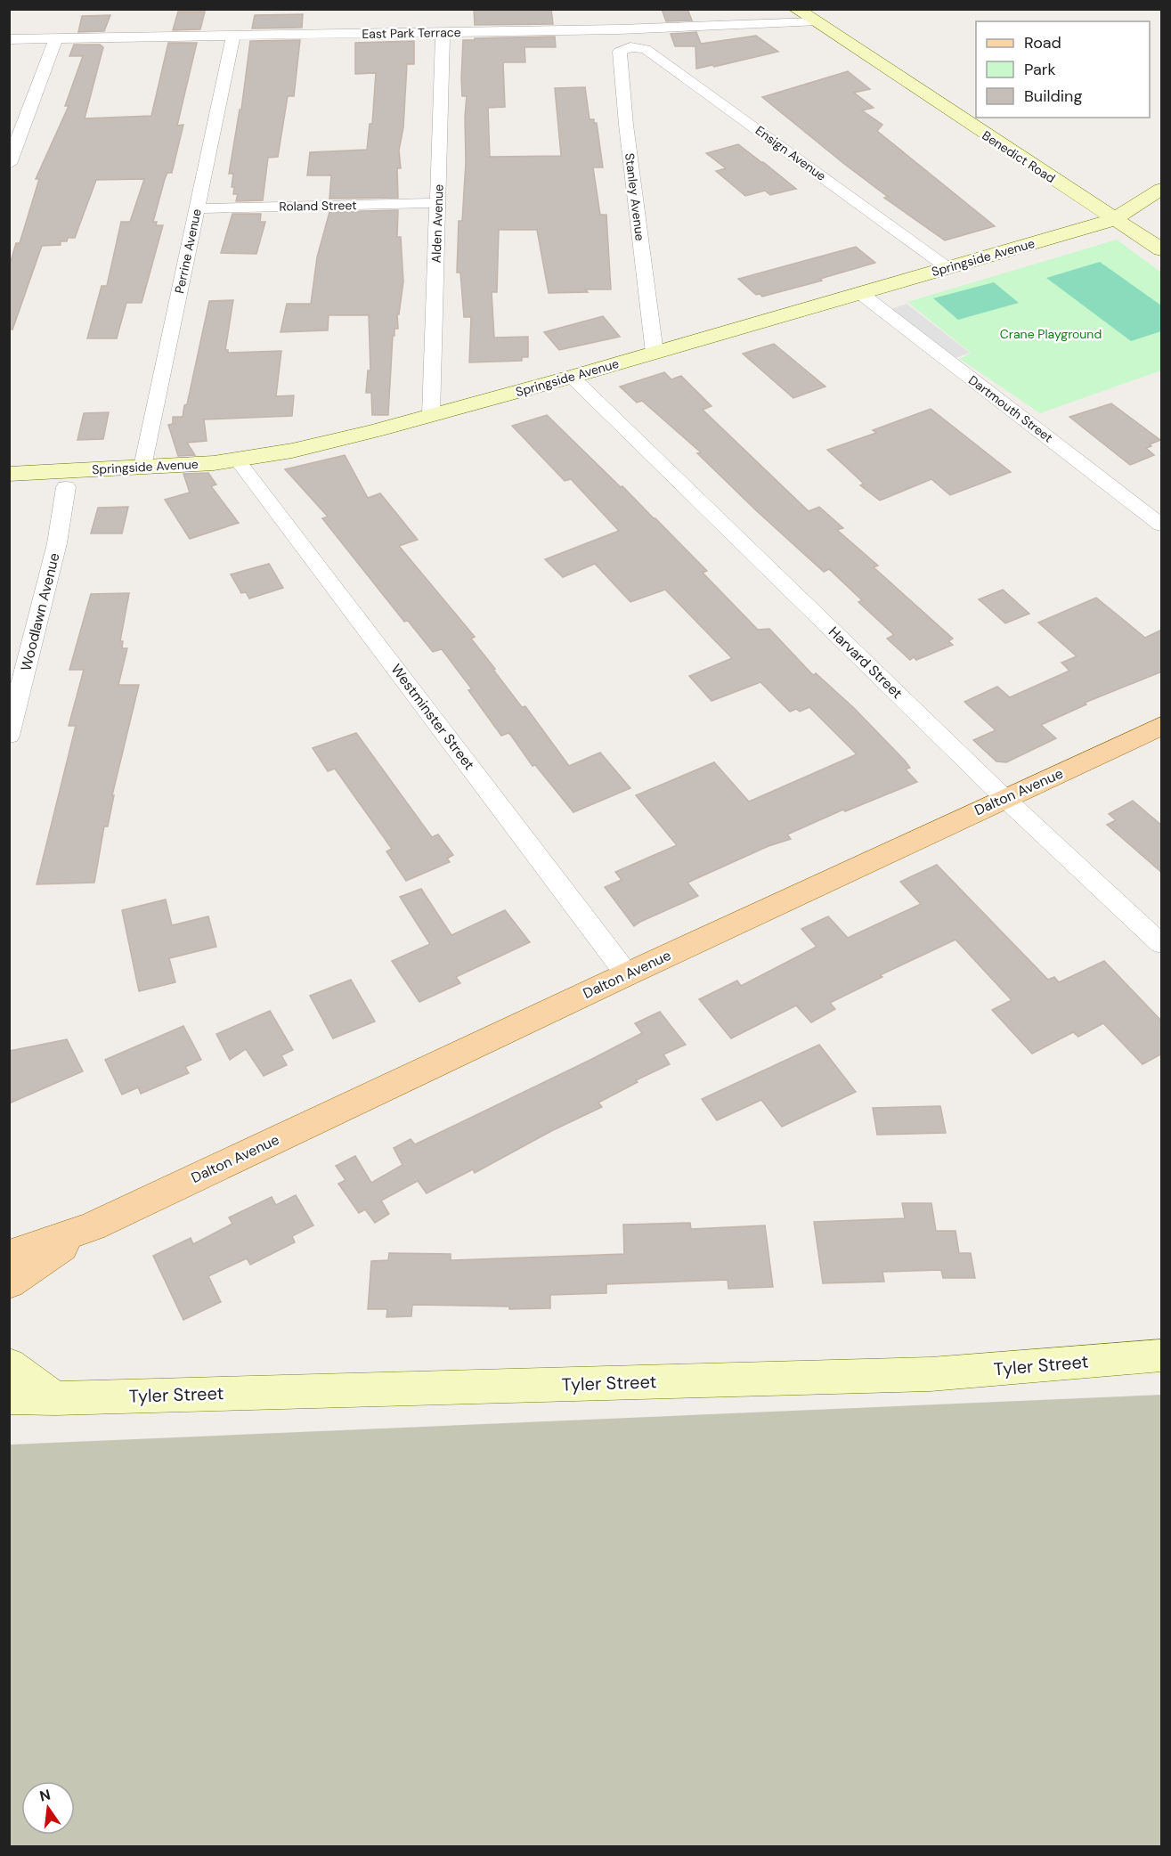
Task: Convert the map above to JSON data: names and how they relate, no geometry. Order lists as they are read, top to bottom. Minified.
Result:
{"streets":{"main road":["Dalton Avenue"],"street":["East Park Terrace","Ensign Avenue","Benedict Road","Stanley Avenue","Roland Street","Alden Avenue","Perrine Avenue","Springside Avenue","Dartmouth Street","Woodlawn Avenue","Harvard Street","Westminster Street","Tyler Street"]},"crossings":[["East Park Terrace","Benedict Road"],["East Park Terrace","Alden Avenue"],["East Park Terrace","Perrine Avenue"],["Ensign Avenue","Stanley Avenue"],["Ensign Avenue","Springside Avenue"],["Benedict Road","Springside Avenue"],["Stanley Avenue","Springside Avenue"],["Roland Street","Alden Avenue"],["Roland Street","Perrine Avenue"],["Alden Avenue","Springside Avenue"],["Perrine Avenue","Springside Avenue"],["Springside Avenue","Dartmouth Street"],["Springside Avenue","Harvard Street"],["Springside Avenue","Westminster Street"],["Harvard Street","Dalton Avenue"],["Westminster Street","Dalton Avenue"]],"parks":["Crane Playground"],"legend":["Road","Park","Building"],"north":"top"}
